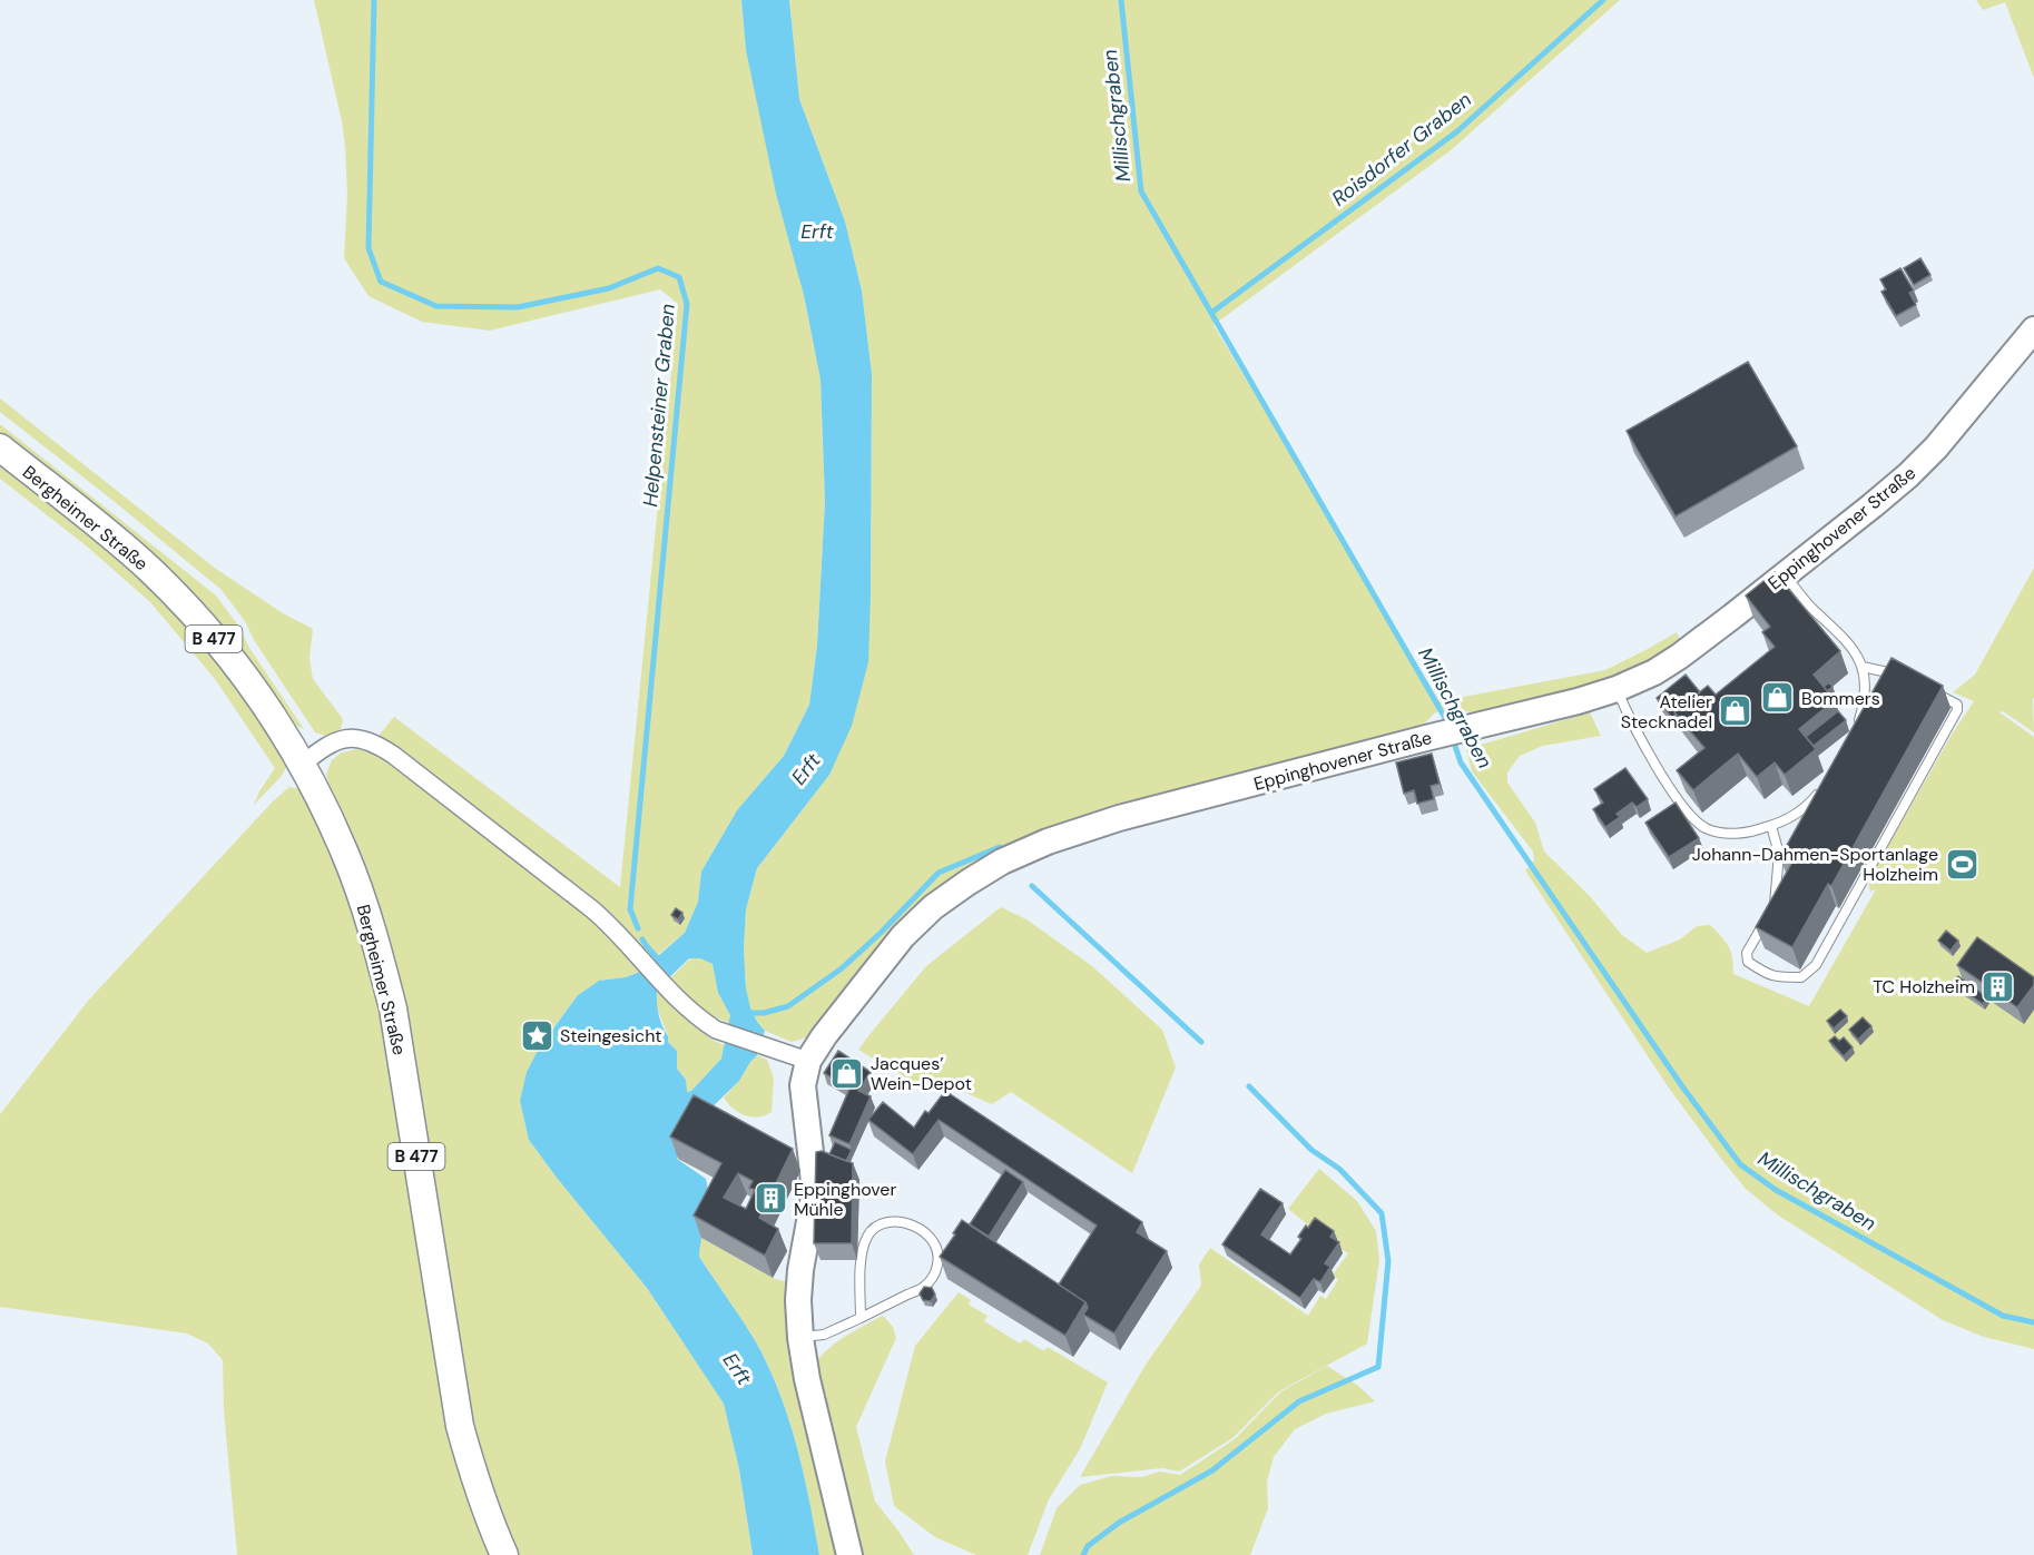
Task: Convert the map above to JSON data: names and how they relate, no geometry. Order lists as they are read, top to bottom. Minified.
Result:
{"streets":{"main road":["Bergheimer Straße","Eppinghovener Straße","B 477"]},"water":["Millischgraben","Roisdorfer Graben","Erft","Helpensteiner Graben"],"places":{"shop":["Bommers","Atelier Stecknadel","Jacques’ Wein-Depot"],"sports":["Johann-Dahmen-Sportanlage Holzheim"],"building":["TC Holzheim","Eppinghover Mühle"],"place":["Steingesicht"]}}
